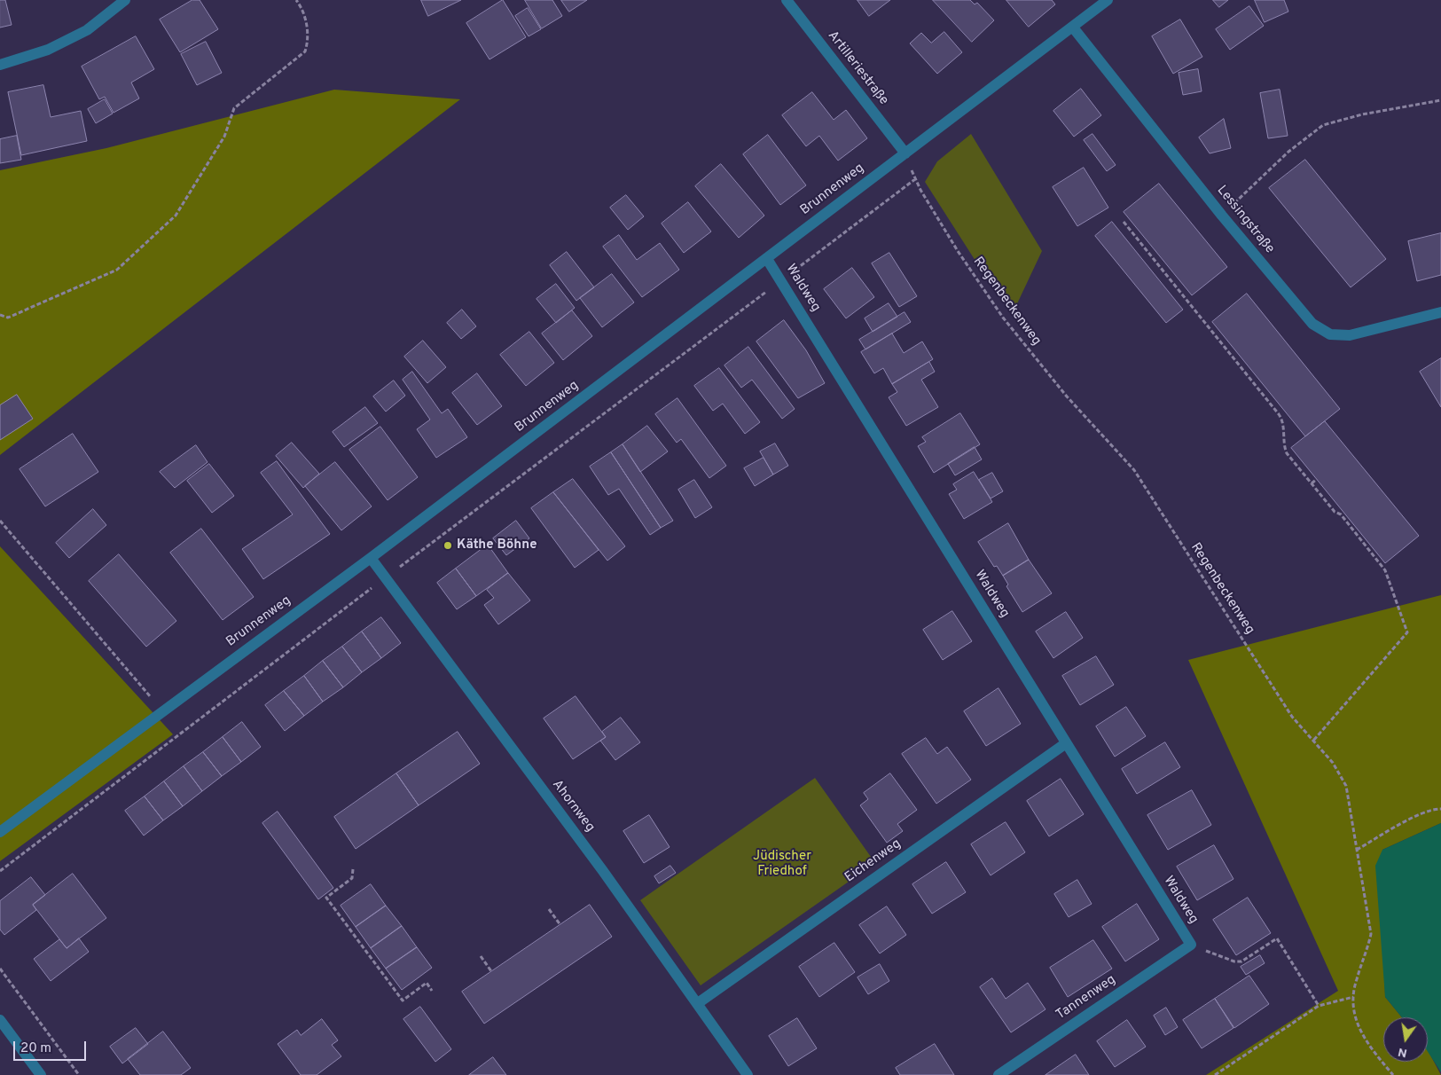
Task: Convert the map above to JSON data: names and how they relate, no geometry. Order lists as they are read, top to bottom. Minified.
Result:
{"streets":{"street":["Artilleriestraße","Brunnenweg","Lessingstraße","Waldweg","Ahornweg","Eichenweg","Tannenweg"],"path":["Regenbeckenweg"]},"crossings":[["Artilleriestraße","Brunnenweg"],["Artilleriestraße","Regenbeckenweg"],["Brunnenweg","Lessingstraße"],["Brunnenweg","Waldweg"],["Brunnenweg","Regenbeckenweg"],["Brunnenweg","Ahornweg"],["Waldweg","Eichenweg"],["Waldweg","Tannenweg"],["Ahornweg","Eichenweg"]],"parks":["Jüdischer Friedhof"],"places":["Käthe Böhne"],"scale_bar":"20 m","north":"bottom"}
